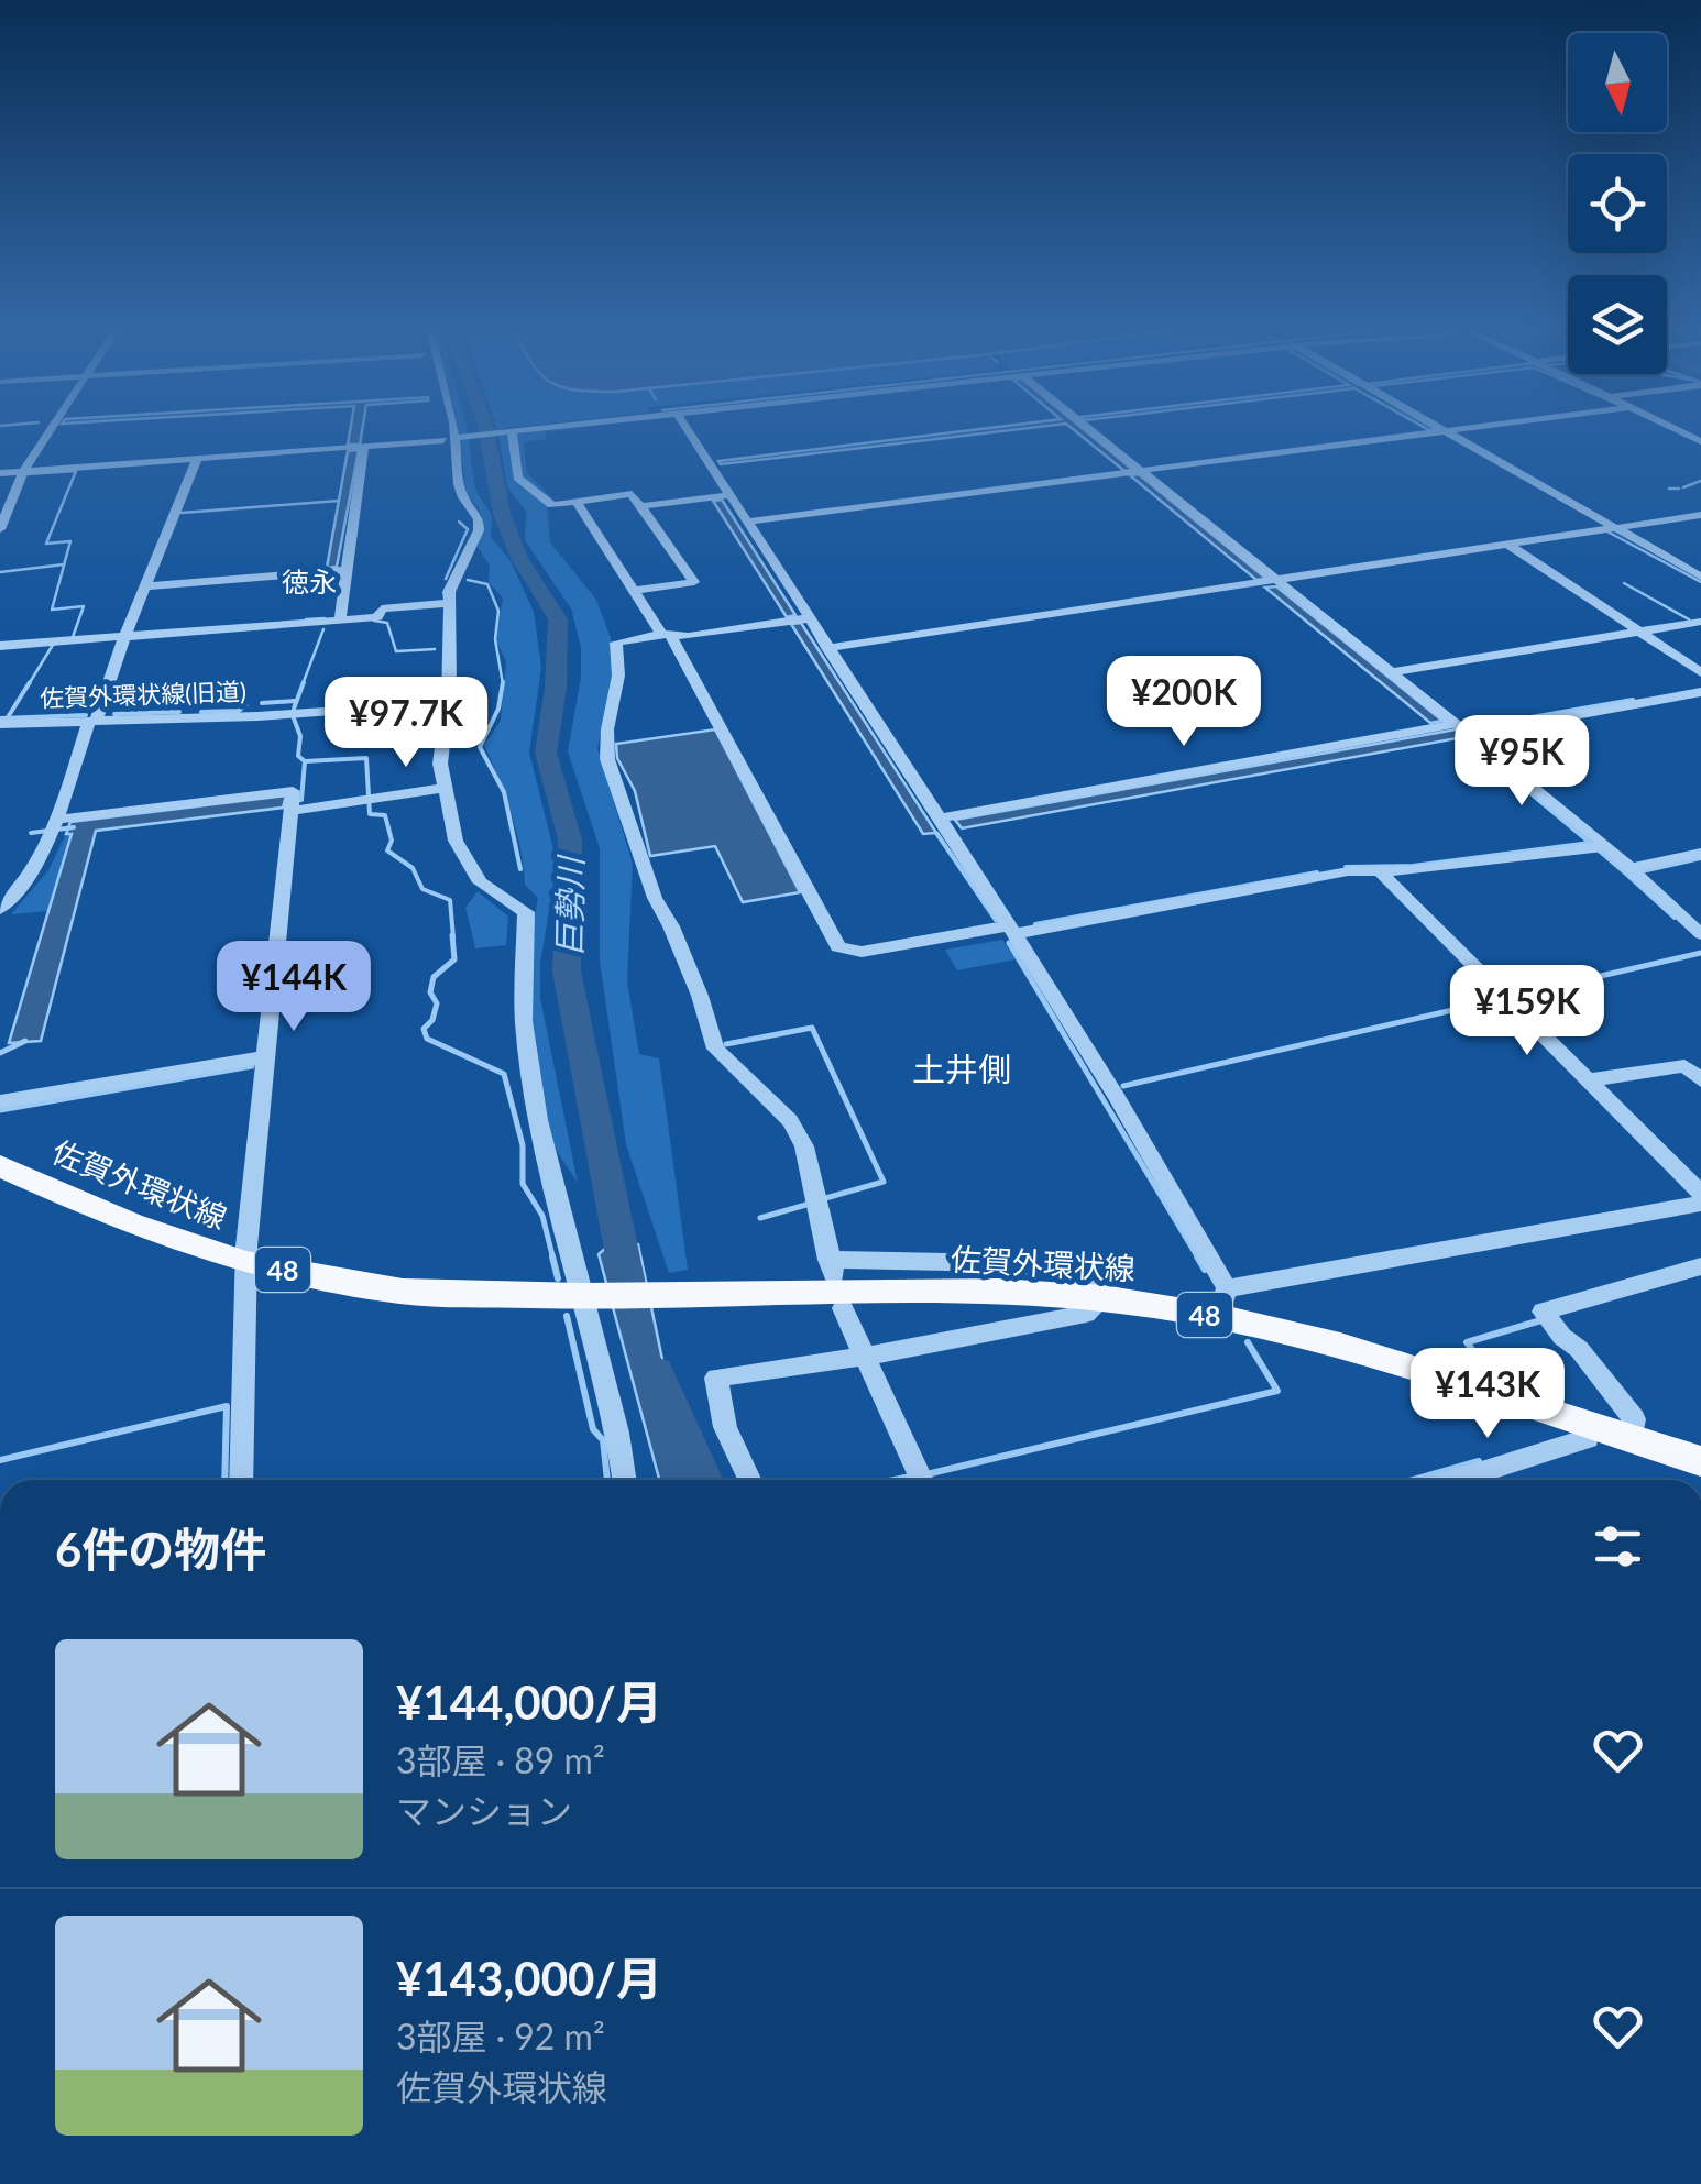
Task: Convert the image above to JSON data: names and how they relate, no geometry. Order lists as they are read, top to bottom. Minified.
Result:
{"streets":{"main road":["佐賀外環状線","48"],"street":["佐賀外環状線(旧道)"]},"districts":["徳永","土井側"],"water":["巨勢川"],"north":"bottom","page":{"price":["¥200K","¥97.7K","¥95K","¥144K","¥159K","¥143K"],"heading":"6件の物件","list":[{"name":"¥144,000/月","note":"3部屋 · 89 m² · マンション"},{"name":"¥143,000/月","note":"3部屋 · 92 m² · 佐賀外環状線"}]}}
